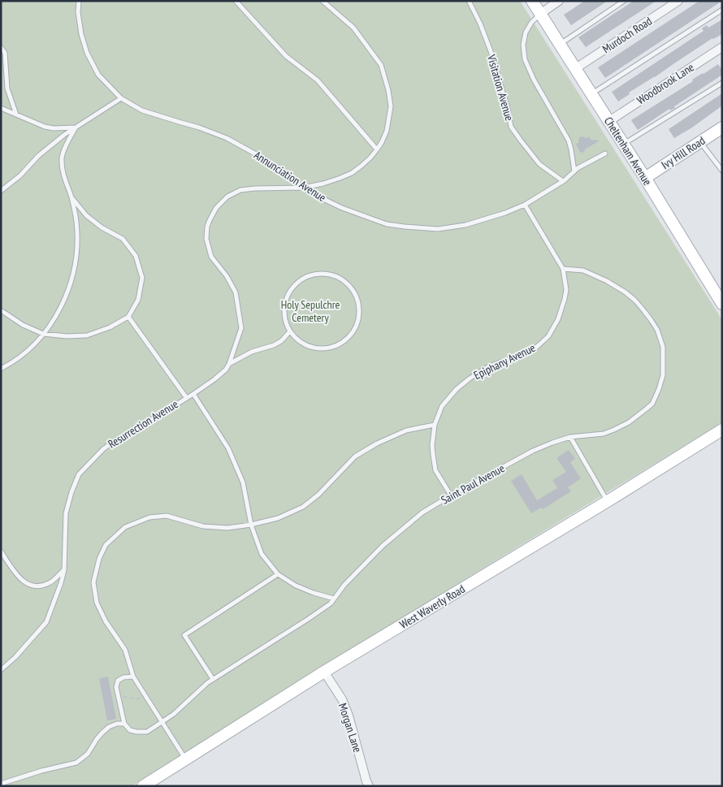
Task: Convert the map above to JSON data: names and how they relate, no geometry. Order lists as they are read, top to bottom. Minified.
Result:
{"streets":{"street":["Murdoch Road","Woodbrook Lane","Cheltenham Avenue","Ivy Hill Road","West Waverly Road","Morgan Lane"],"lane":["Visitation Avenue","Annunciation Avenue","Epiphany Avenue","Resurrection Avenue","Saint Paul Avenue"]},"crossings":[["Murdoch Road","Cheltenham Avenue"],["Woodbrook Lane","Cheltenham Avenue"],["Visitation Avenue","Annunciation Avenue"],["Cheltenham Avenue","Ivy Hill Road"],["Annunciation Avenue","Epiphany Avenue"],["Epiphany Avenue","Saint Paul Avenue"],["West Waverly Road","Morgan Lane"]],"parks":["Holy Sepulchre Cemetery"]}
